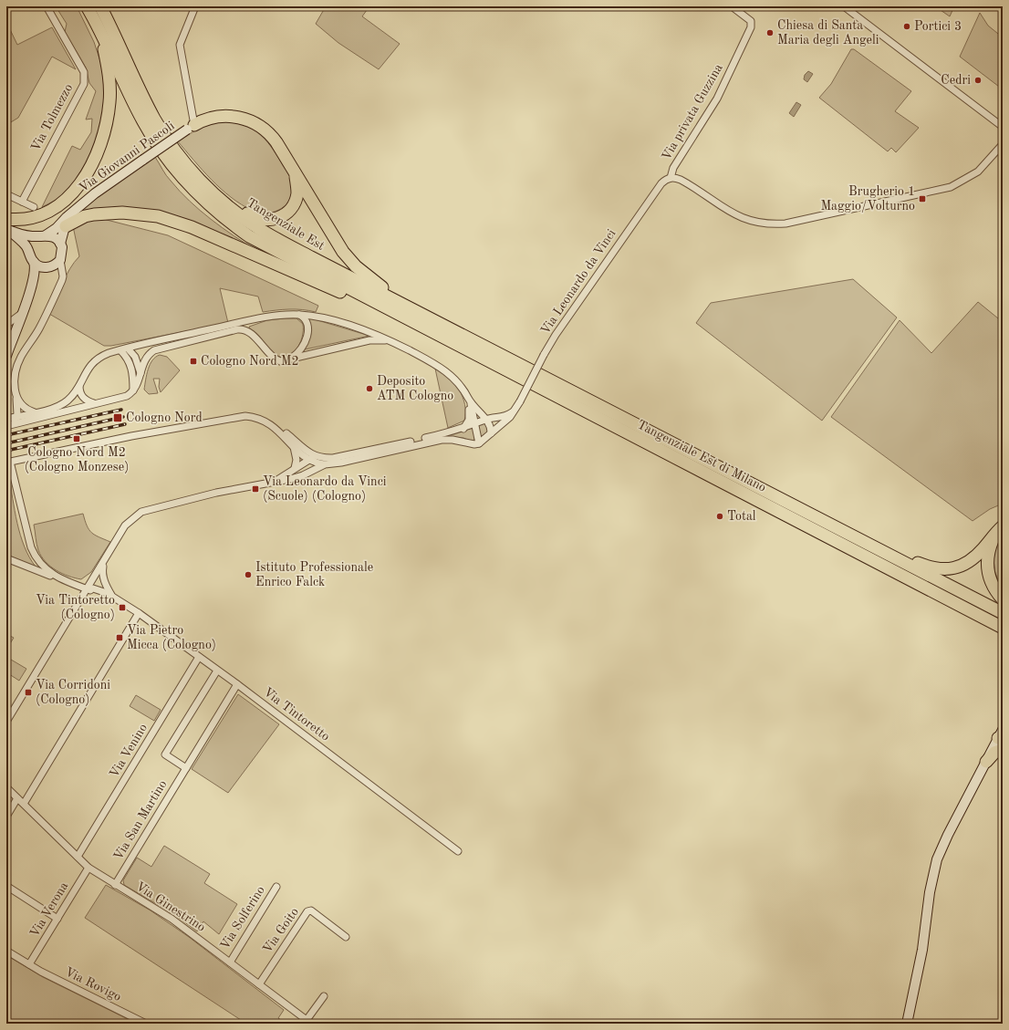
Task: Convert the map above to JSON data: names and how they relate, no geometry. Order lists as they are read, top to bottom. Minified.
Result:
{"streets":{"highway":["Tangenziale Est","Tangenziale Est di Milano"],"street":["Via privata Guzzina","Via Tolmezzo","Via Giovanni Pascoli","Via Leonardo da Vinci","Via Tintoretto","Via Venino","Via San Martino","Via Ginestrino","Via Verona","Via Solferino","Via Goito","Via Rovigo"]},"crossings":[["Via privata Guzzina","Via Leonardo da Vinci"],["Tangenziale Est","Tangenziale Est di Milano"],["Via Tintoretto","Via Venino"],["Via Tintoretto","Via San Martino"],["Via Venino","Via Ginestrino"],["Via San Martino","Via Ginestrino"],["Via Ginestrino","Via Verona"],["Via Ginestrino","Via Solferino"],["Via Ginestrino","Via Goito"],["Via Verona","Via Rovigo"]],"places":{"other":["Portici 3","Chiesa di Santa Maria degli Angeli","Cedri","Deposito ATM Cologno","Total","Istituto Professionale Enrico Falck"],"transit":["Brugherio 1 Maggio/Volturno","Cologno Nord M2","Cologno Nord","Cologno Nord M2 (Cologno Monzese)","Via Leonardo da Vinci (Scuole) (Cologno)","Via Tintoretto (Cologno)","Via Pietro Micca (Cologno)","Via Corridoni (Cologno)"]}}
